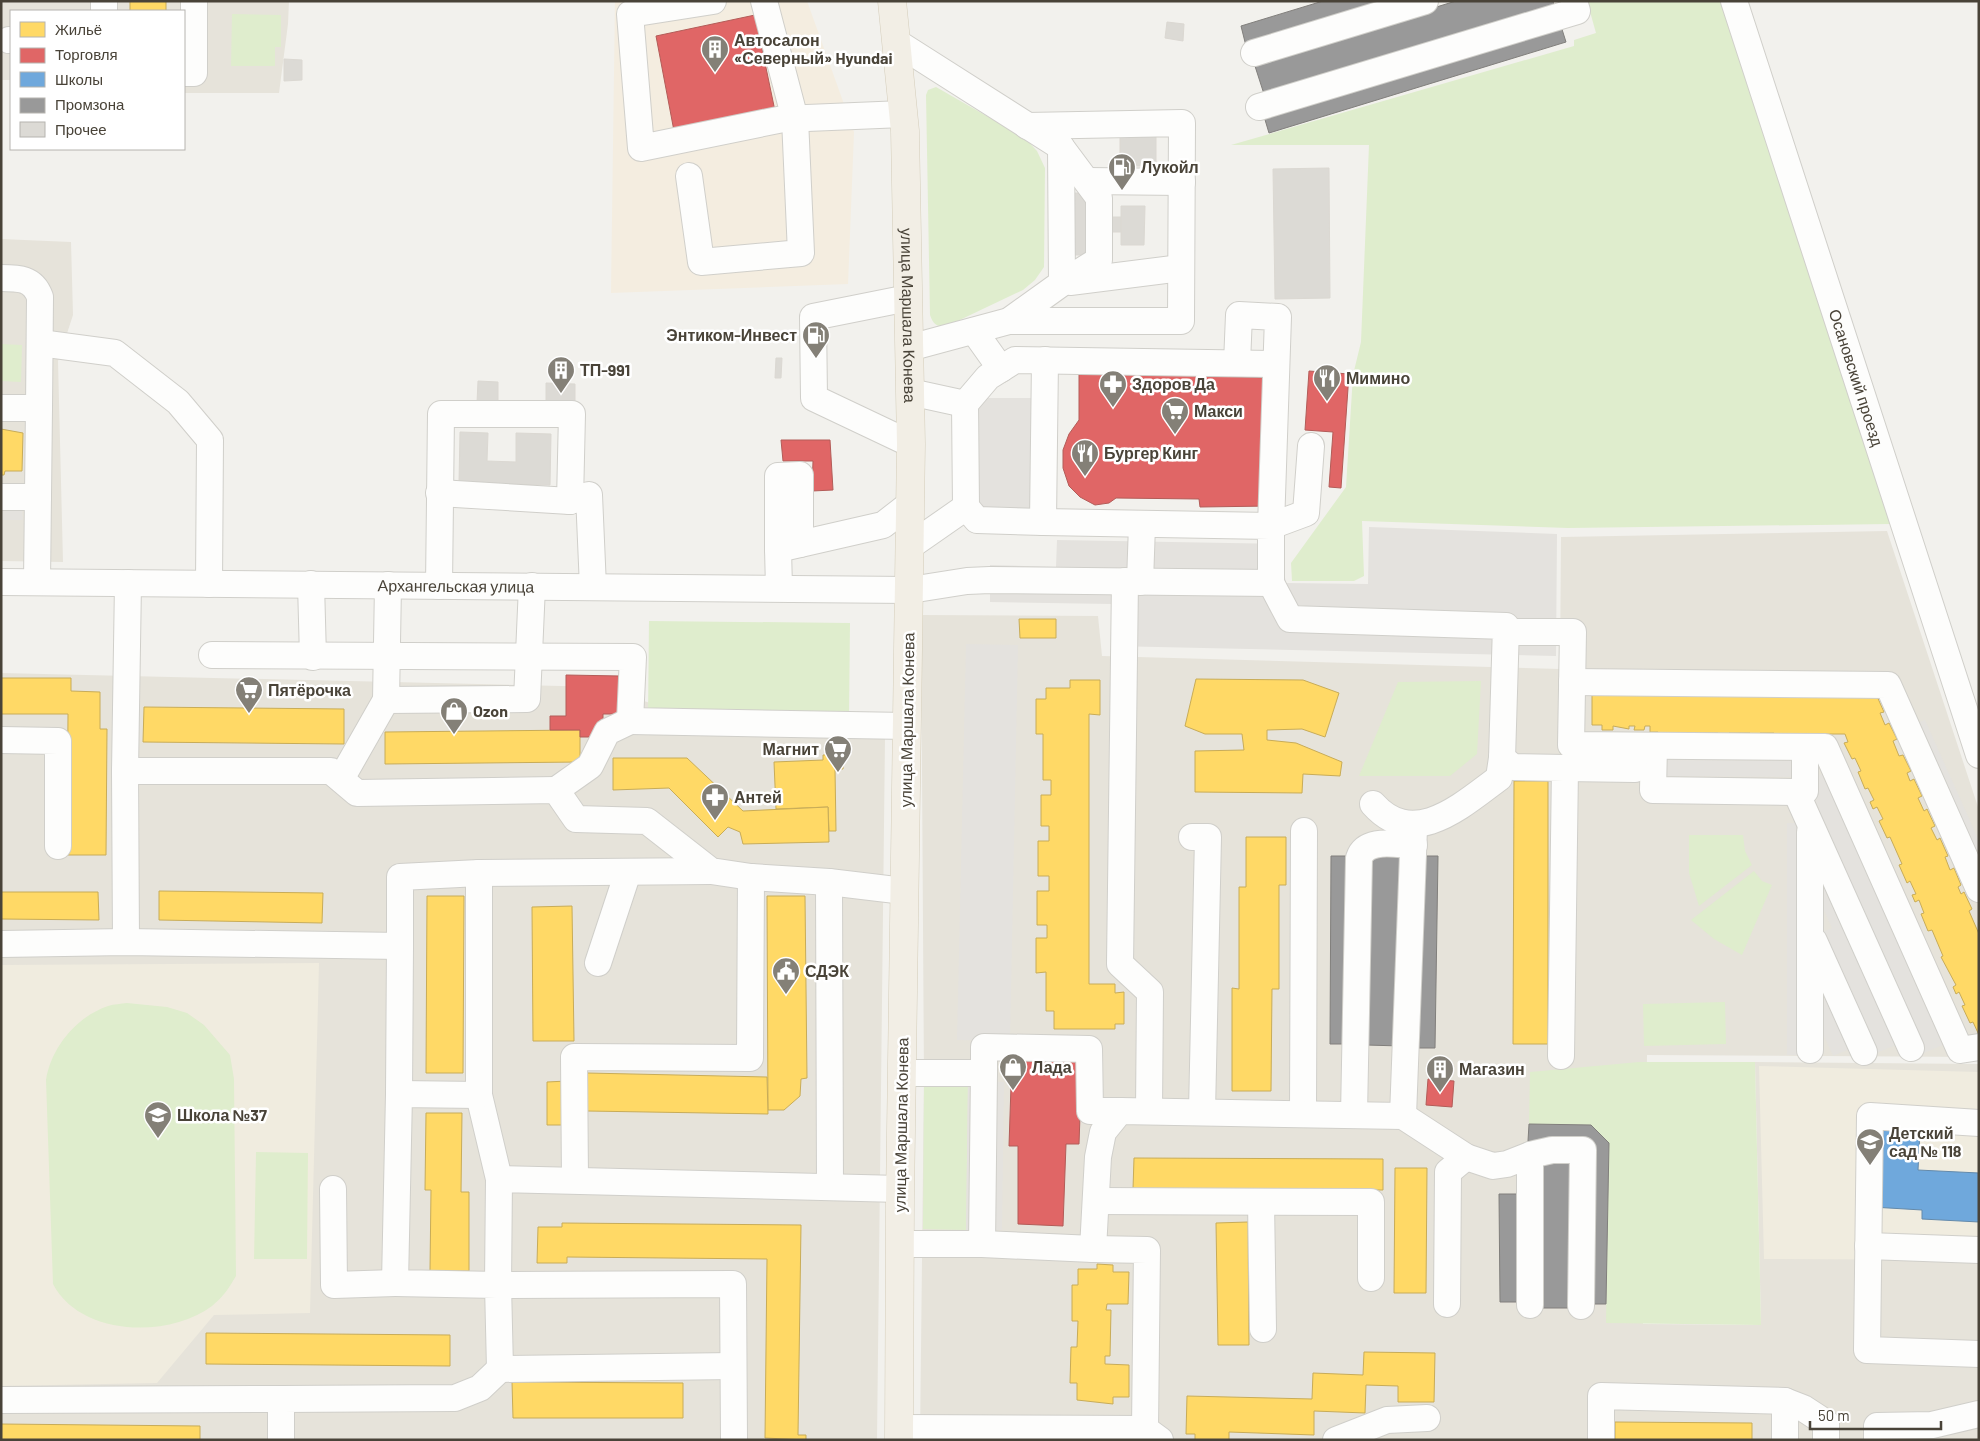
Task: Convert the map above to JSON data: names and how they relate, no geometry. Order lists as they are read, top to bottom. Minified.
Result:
{"streets":{"main road":["улица Маршала Конева"],"street":["Осановский проезд","Архангельская улица"]},"crossings":[["улица Маршала Конева","Архангельская улица"]],"places":{"building":["Автосалон «Северный» Hyundai","ТП-991","Магазин"],"fuel station":["Лукойл","Энтиком-Инвест"],"restaurant":["Мимино","Бургер Кинг"],"pharmacy":["Здоров Да","Антей"],"supermarket":["Макси","Пятёрочка","Магнит"],"shop":["Ozon","Лада"],"public building":["СДЭК"],"school or university":["Школа №37","Детский сад № 118"]},"legend":["Жильё","Торговля","Школы","Промзона","Прочее"],"scale_bar":"50 m"}
